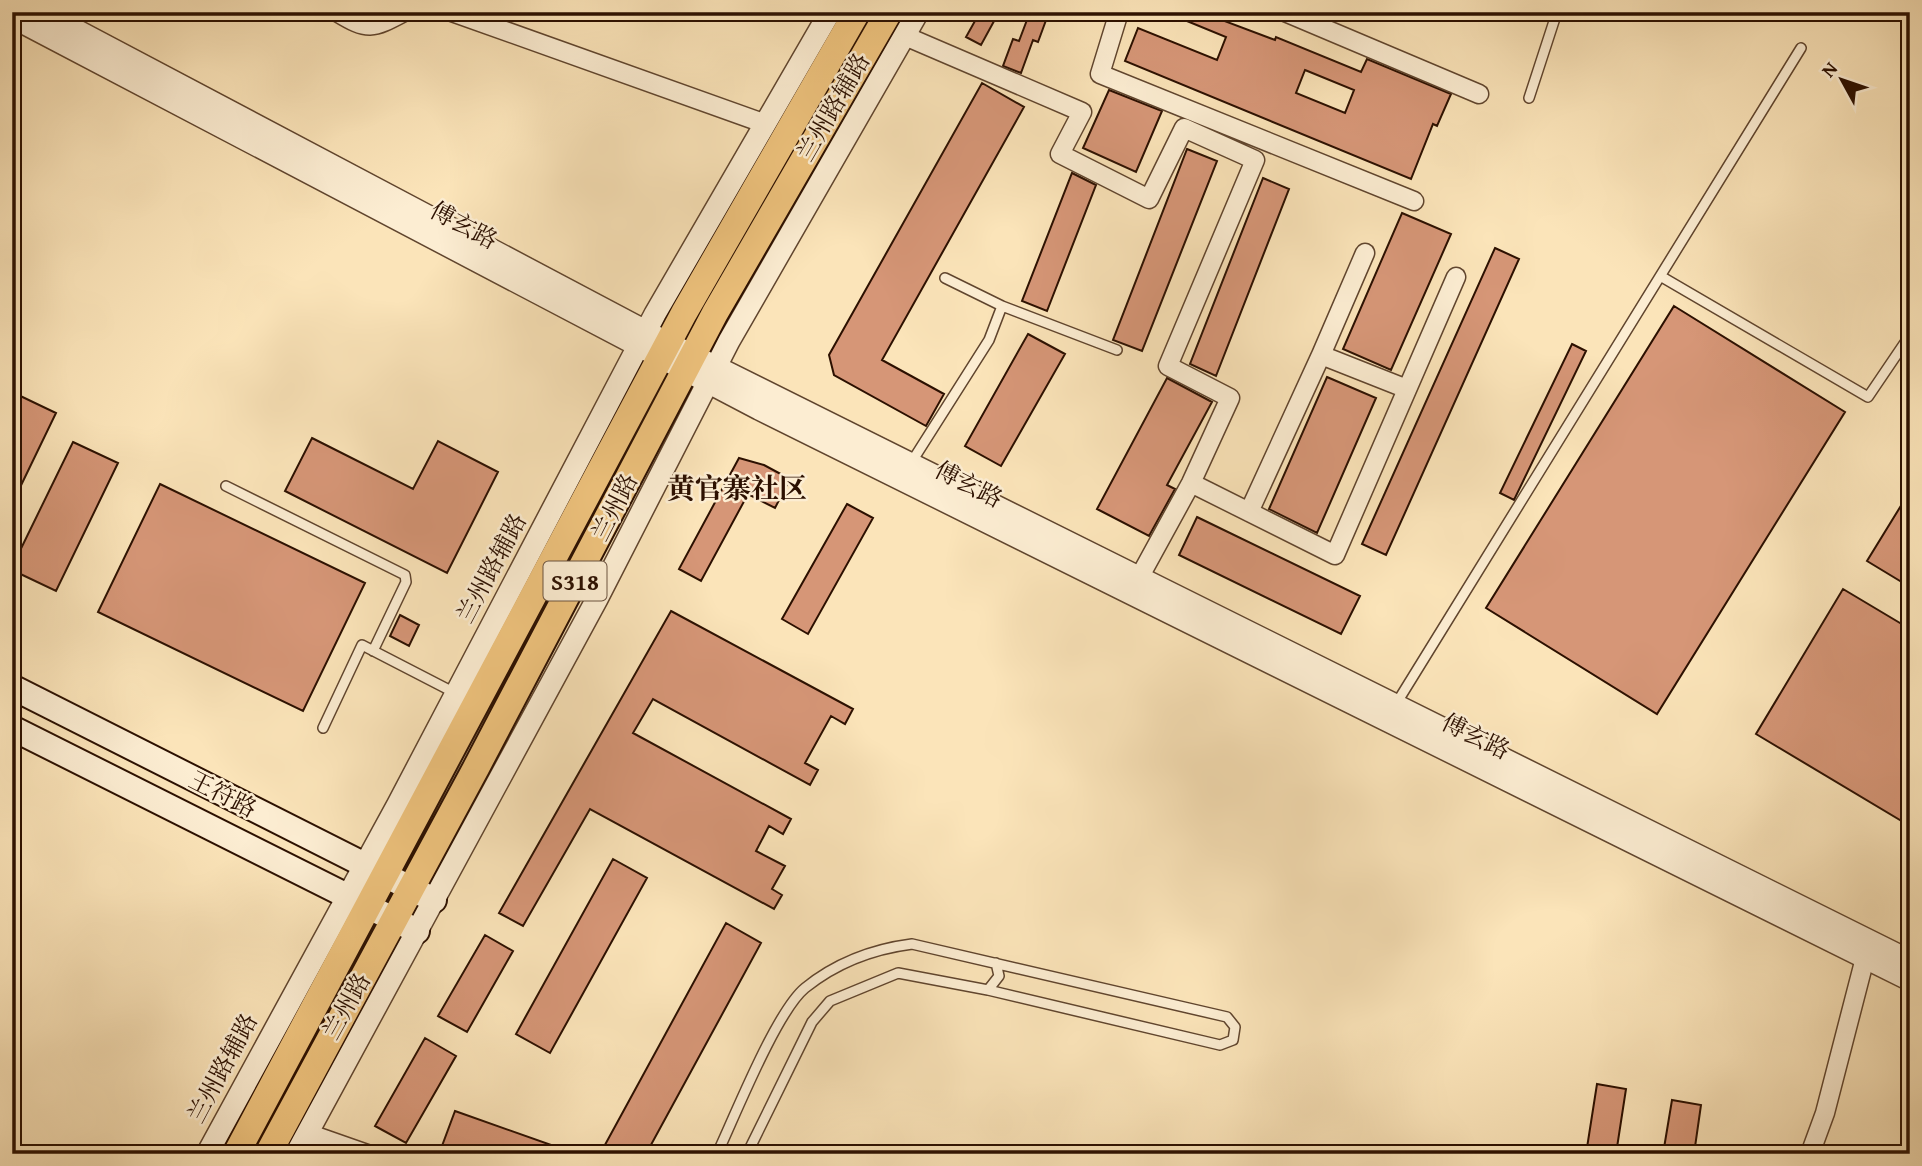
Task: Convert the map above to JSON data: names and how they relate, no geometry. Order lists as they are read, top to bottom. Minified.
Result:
{"streets":{"main road":["兰州路","S318","王符路"],"street":["兰州路辅路","傅玄路"]},"crossings":[["兰州路辅路","傅玄路"],["兰州路辅路","兰州路"],["兰州路辅路","王符路"],["傅玄路","兰州路"],["兰州路","王符路"]],"districts":["黄官寨社区"],"north":"top left"}
